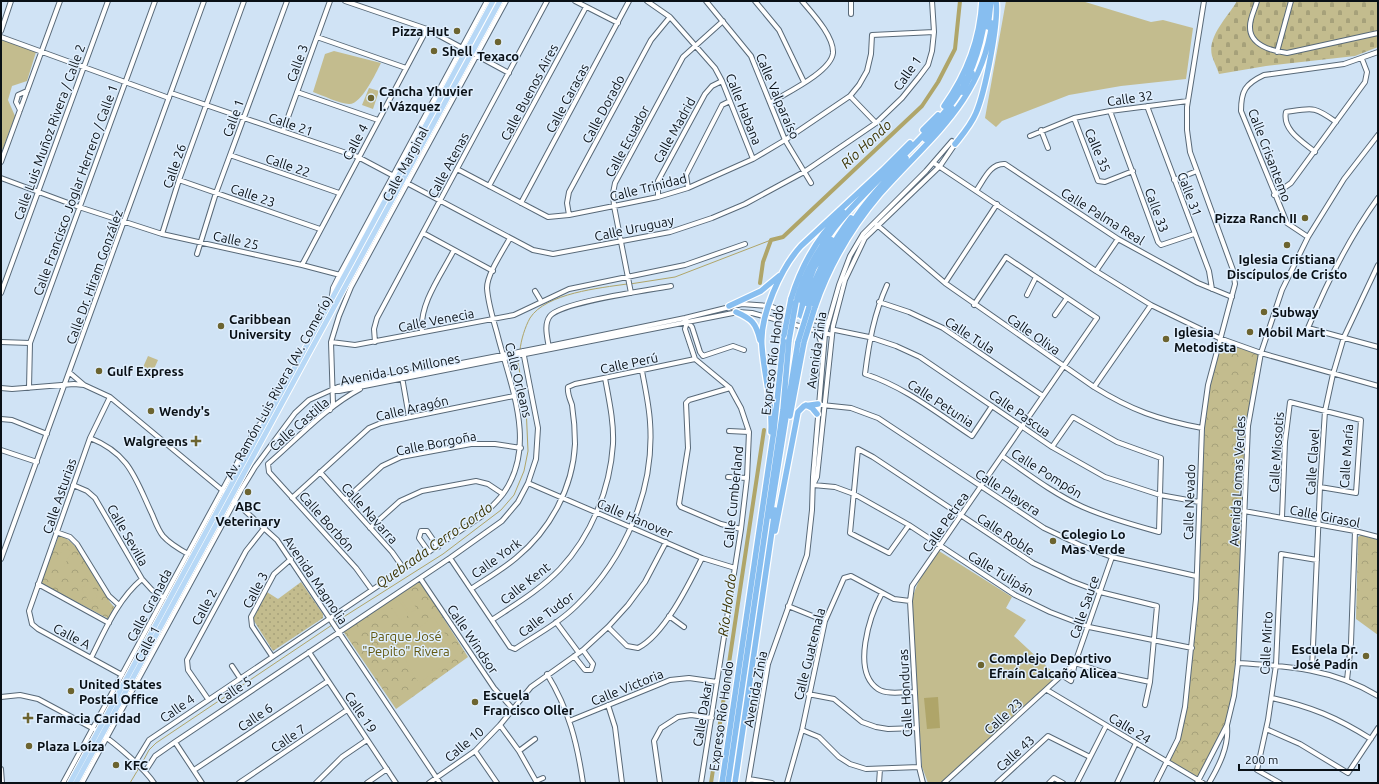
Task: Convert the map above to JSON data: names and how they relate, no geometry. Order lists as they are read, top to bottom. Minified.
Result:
{"streets":{"highway":["Expreso Río Hondo"],"main road":["Av. Ramón Luis Rivera (Av. Comerío)"],"street":["Calle 3","Calle 1","Calle Buenos Aires","Calle Valparaíso","Calle Caracas","Calle 32","Calle Dorado","Calle Habana","Calle 21","Calle Madrid","Calle Luis Muñoz Rivera / Calle 2","Calle Ecuador","Calle 4","Calle 35","Calle Crisantemo","Calle Marginal","Calle 22","Calle Atenas","Calle 26","Calle Trinidad","Calle Francisco Joglar Herrero / Calle 1","Calle 31","Calle 23","Calle 33","Calle Palma Real","Calle Uruguay","Calle 25","Calle Dr. Hiram González","Calle Venecia","Calle Oliva","Calle Tula","Avenida Zinia","Calle Perú","Avenida Los Millones","Calle Orleans","Calle Petunia","Calle Aragón","Calle Pascua","Calle Castilla","Calle Borgoña","Calle Miosotis","Calle María","Calle Clavel","Calle Pompón","Avenida Lomas Verdes","Calle Playera","Calle Asturias","Calle Cumberland","Calle Nevado","Calle Navarra","Calle Girasol","Calle Hanover","Calle Borbón","Calle Petrea","Calle Roble","Calle Sevilla","Calle York","Calle Tulipán","Avenida Magnolia","Calle Kent","Calle Granada","Calle 2","Calle Sauce","Calle Tudor","Calle A","Calle Windsor","Calle Mirto","Calle Guatemala","Calle Victoria","Calle 5","Calle Honduras","Calle 19","Calle Dakar","Calle 6","Calle 24","Calle 7","Calle 10","Calle 43"]},"crossings":[["Calle 3","Calle 21"],["Calle 3","Calle 4"],["Calle 3","Avenida Magnolia"],["Calle 1","Calle 21"],["Calle 1","Calle Marginal"],["Calle 1","Calle 22"],["Calle 1","Calle Trinidad"],["Calle 1","Calle 23"],["Calle 1","Calle Uruguay"],["Calle 1","Calle 25"],["Calle 1","Avenida Los Millones"],["Calle 1","Av. Ramón Luis Rivera (Av. Comerío)"],["Calle 1","Avenida Magnolia"],["Calle Buenos Aires","Calle Trinidad"],["Calle Valparaíso","Calle Ecuador"],["Calle Valparaíso","Calle Trinidad"],["Calle Valparaíso","Calle Uruguay"],["Calle Caracas","Calle Trinidad"],["Calle 32","Calle 35"],["Calle 32","Calle 31"],["Calle 32","Calle 33"],["Calle 32","Calle Nevado"],["Calle Dorado","Calle Habana"],["Calle Dorado","Calle Trinidad"],["Calle Habana","Calle Madrid"],["Calle Habana","Calle Ecuador"],["Calle Habana","Calle Trinidad"],["Calle 21","Calle Luis Muñoz Rivera / Calle 2"],["Calle 21","Calle 4"],["Calle 21","Calle Marginal"],["Calle 21","Calle 26"],["Calle 21","Calle Francisco Joglar Herrero / Calle 1"],["Calle 21","Calle Uruguay"],["Calle 21","Calle Dr. Hiram González"],["Calle 21","Av. Ramón Luis Rivera (Av. Comerío)"],["Calle Madrid","Calle Trinidad"],["Calle Luis Muñoz Rivera / Calle 2","Calle 25"],["Calle Ecuador","Calle Trinidad"],["Calle Ecuador","Calle Uruguay"],["Calle Ecuador","Calle Venecia"],["Calle 4","Calle 22"],["Calle 4","Calle 23"],["Calle 4","Calle 25"],["Calle 4","Calle Orleans"],["Calle 4","Avenida Magnolia"],["Calle 4","Calle 2"],["Calle 35","Calle 33"],["Calle Crisantemo","Avenida Lomas Verdes"],["Calle Marginal","Calle Uruguay"],["Calle Marginal","Calle Venecia"],["Calle Marginal","Avenida Los Millones"],["Calle Marginal","Av. Ramón Luis Rivera (Av. Comerío)"],["Calle Marginal","Calle Castilla"],["Calle Atenas","Calle Trinidad"],["Calle Atenas","Calle Uruguay"],["Calle Atenas","Calle Venecia"],["Calle 26","Calle 23"],["Calle 26","Calle 25"],["Calle Francisco Joglar Herrero / Calle 1","Calle 25"],["Calle 31","Calle 33"],["Calle 31","Calle Palma Real"],["Calle 23","Calle Sauce"],["Calle 23","Calle 24"],["Calle Palma Real","Calle Nevado"],["Calle Uruguay","Calle Orleans"],["Calle Uruguay","Av. Ramón Luis Rivera (Av. Comerío)"],["Calle 25","Calle Dr. Hiram González"],["Calle 25","Av. Ramón Luis Rivera (Av. Comerío)"],["Calle Venecia","Calle Orleans"],["Calle Oliva","Avenida Zinia"],["Calle Oliva","Calle Nevado"],["Calle Oliva","Calle Petrea"],["Calle Tula","Calle Petrea"],["Avenida Zinia","Avenida Los Millones"],["Avenida Zinia","Calle Pascua"],["Avenida Zinia","Calle Playera"],["Avenida Zinia","Calle Tulipán"],["Calle Perú","Calle Cumberland"],["Calle Perú","Calle York"],["Calle Perú","Calle Kent"],["Calle Perú","Calle Tudor"],["Avenida Los Millones","Calle Orleans"],["Avenida Los Millones","Calle Pascua"],["Avenida Los Millones","Calle Castilla"],["Avenida Los Millones","Calle 5"],["Calle Orleans","Calle Aragón"],["Calle Orleans","Calle Borgoña"],["Calle Orleans","Calle Navarra"],["Calle Orleans","Calle Borbón"],["Calle Orleans","Avenida Magnolia"],["Av. Ramón Luis Rivera (Av. Comerío)","Avenida Magnolia"],["Av. Ramón Luis Rivera (Av. Comerío)","Calle Granada"],["Calle Petunia","Calle Pascua"],["Calle Aragón","Calle Navarra"],["Calle Aragón","Calle Borbón"],["Calle Pascua","Calle Pompón"],["Calle Pascua","Calle Nevado"],["Calle Pascua","Calle Petrea"],["Calle Castilla","Calle Borbón"],["Calle Borgoña","Calle Navarra"],["Calle Miosotis","Calle María"],["Calle Miosotis","Calle Clavel"],["Calle Miosotis","Calle Girasol"],["Calle María","Calle Clavel"],["Calle Clavel","Calle Girasol"],["Calle Clavel","Calle Mirto"],["Calle Pompón","Calle Petrea"],["Avenida Lomas Verdes","Calle Girasol"],["Avenida Lomas Verdes","Calle 24"],["Calle Playera","Calle Nevado"],["Calle Playera","Calle Petrea"],["Calle Playera","Calle Sauce"],["Calle Asturias","Calle Sevilla"],["Calle Asturias","Avenida Magnolia"],["Calle Asturias","Calle A"],["Calle Cumberland","Calle Hanover"],["Calle Cumberland","Calle Dakar"],["Calle Nevado","Calle Tulipán"],["Calle Nevado","Calle 24"],["Calle Hanover","Calle York"],["Calle Hanover","Calle Kent"],["Calle Hanover","Calle Tudor"],["Calle Hanover","Calle 5"],["Calle Hanover","Calle 10"],["Calle Petrea","Calle Roble"],["Calle Petrea","Calle Tulipán"],["Calle Petrea","Calle Guatemala"],["Calle Petrea","Calle Honduras"],["Calle Roble","Calle Tulipán"],["Calle Roble","Calle Sauce"],["Calle Sevilla","Calle Granada"],["Calle Tulipán","Calle Sauce"],["Avenida Magnolia","Calle Granada"],["Avenida Magnolia","Calle 2"],["Avenida Magnolia","Calle 5"],["Avenida Magnolia","Calle 10"],["Calle Kent","Calle Tudor"],["Calle Granada","Calle A"],["Calle Windsor","Calle 5"],["Calle Windsor","Calle 10"],["Calle Guatemala","Calle Honduras"],["Calle Victoria","Calle Dakar"],["Calle 5","Calle 19"],["Calle 19","Calle 6"],["Calle 19","Calle 7"]],"water":["Río Hondo","Quebrada Cerro Gordo"],"parks":["Parque José \"Pepito\" Rivera"],"places":{"other":["Pizza Hut","Texaco","Shell","Cancha Yhuvier I. Vázquez","Pizza Ranch II","Iglesia Cristiana Discípulos de Cristo","Subway","Caribbean University","Mobil Mart","Iglesia Metodista","Gulf Express","Wendy's","ABC Veterinary","Colegio Lo Mas Verde","Escuela Dr. José Padín","Complejo Deportivo Efraín Calcaño Alicea","United States Postal Office","Escuela Francisco Oller","Plaza Loíza","KFC"],"health":["Walgreens","Farmacia Caridad"]},"scale_bar":"200 m"}
